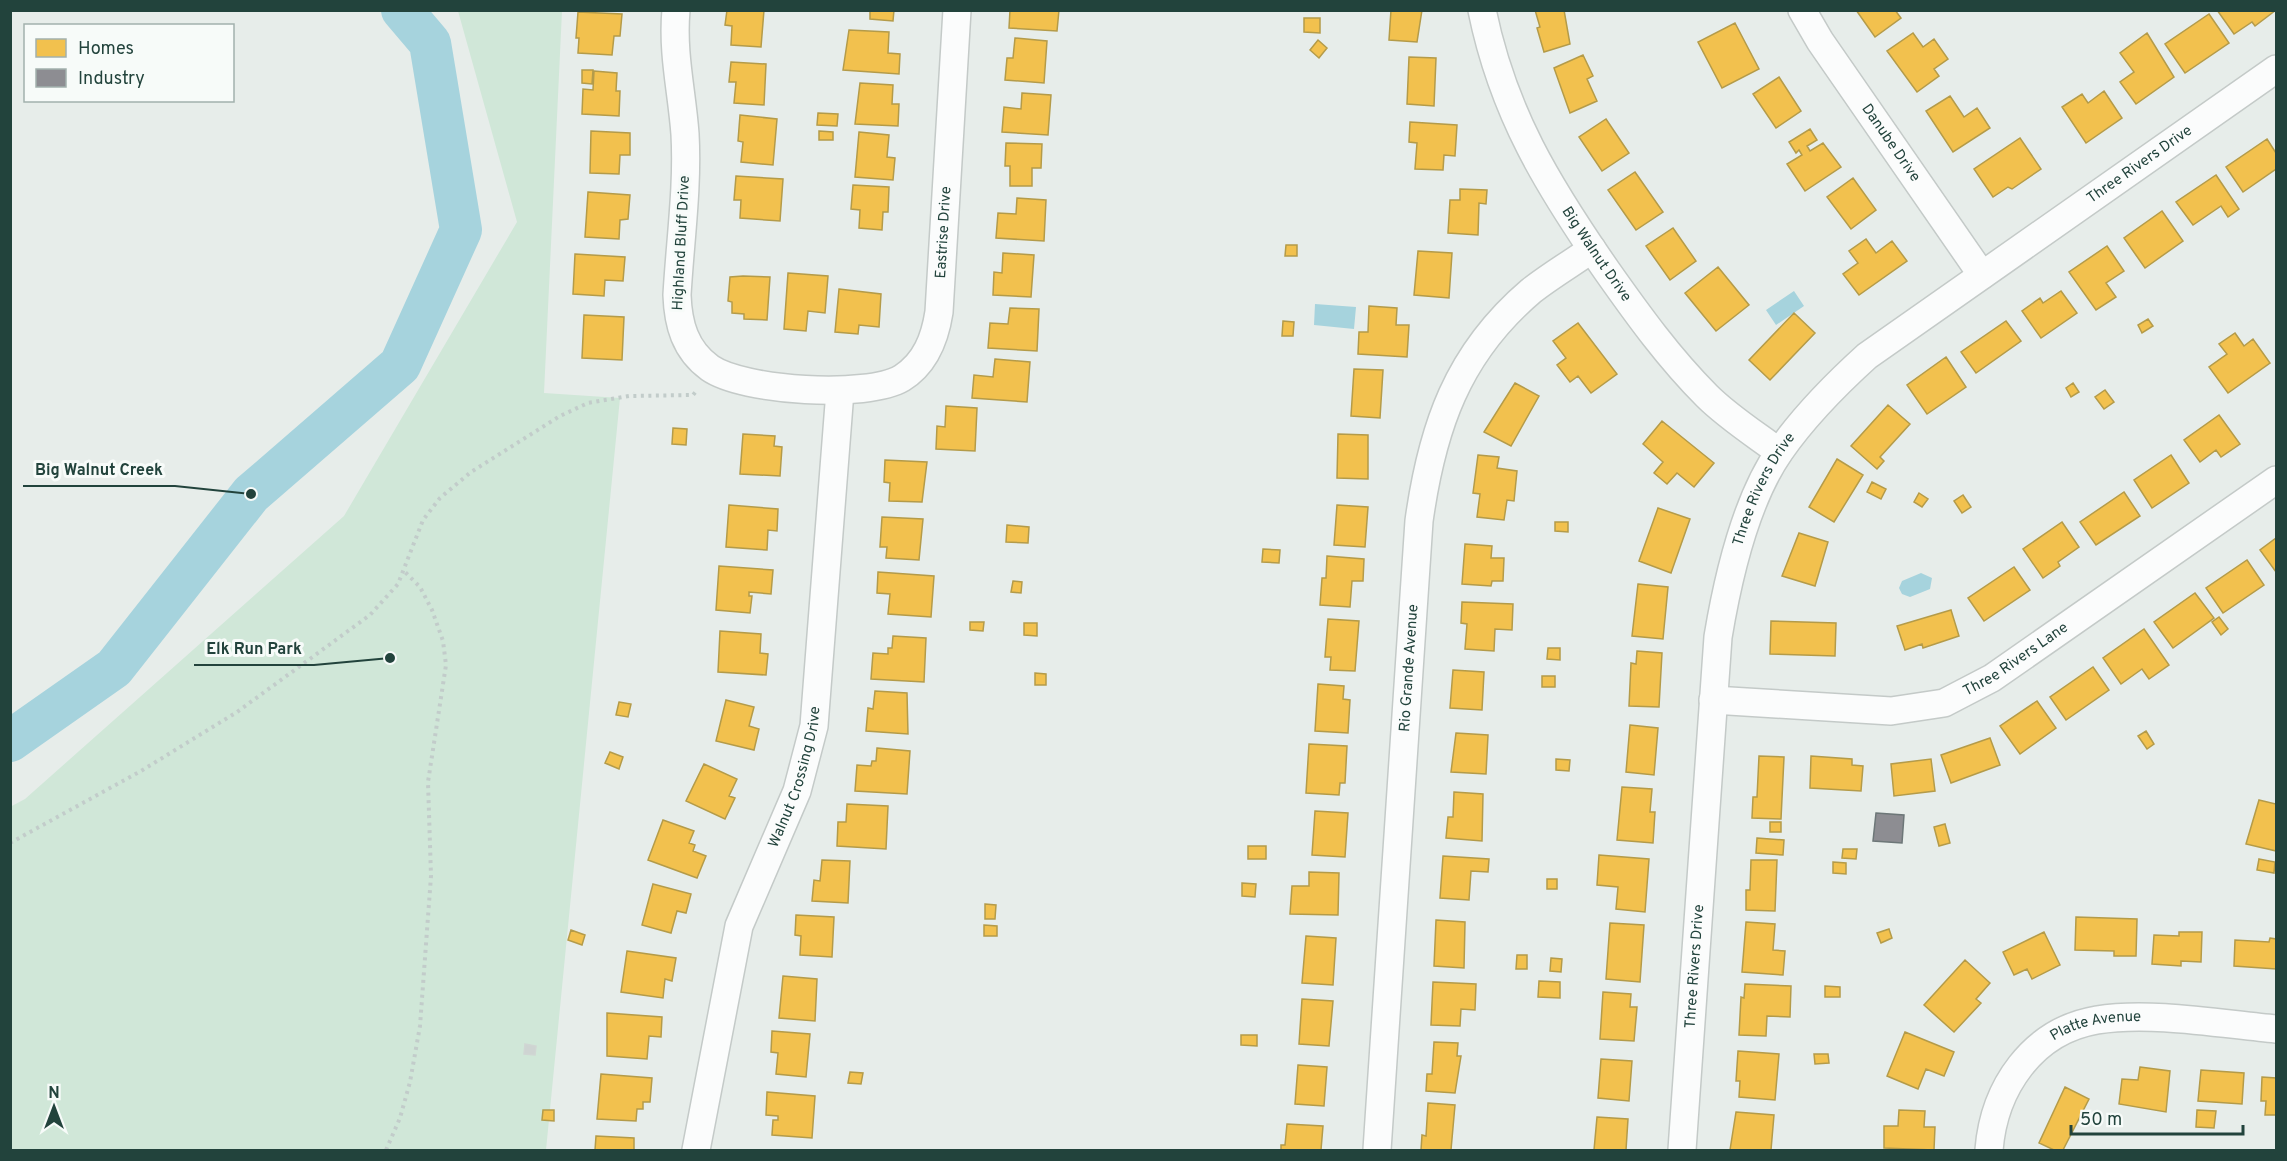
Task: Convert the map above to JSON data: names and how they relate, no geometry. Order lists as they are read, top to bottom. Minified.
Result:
{"streets":{"street":["Danube Drive","Three Rivers Drive","Eastrise Drive","Highland Bluff Drive","Big Walnut Drive","Three Rivers Lane","Rio Grande Avenue","Walnut Crossing Drive","Platte Avenue"]},"crossings":[["Danube Drive","Three Rivers Drive"],["Three Rivers Drive","Big Walnut Drive"],["Three Rivers Drive","Three Rivers Lane"],["Eastrise Drive","Highland Bluff Drive"],["Eastrise Drive","Walnut Crossing Drive"],["Highland Bluff Drive","Walnut Crossing Drive"],["Big Walnut Drive","Rio Grande Avenue"]],"places":["Big Walnut Creek","Elk Run Park"],"legend":["Homes","Industry"],"scale_bar":"50 m","north":"top"}
